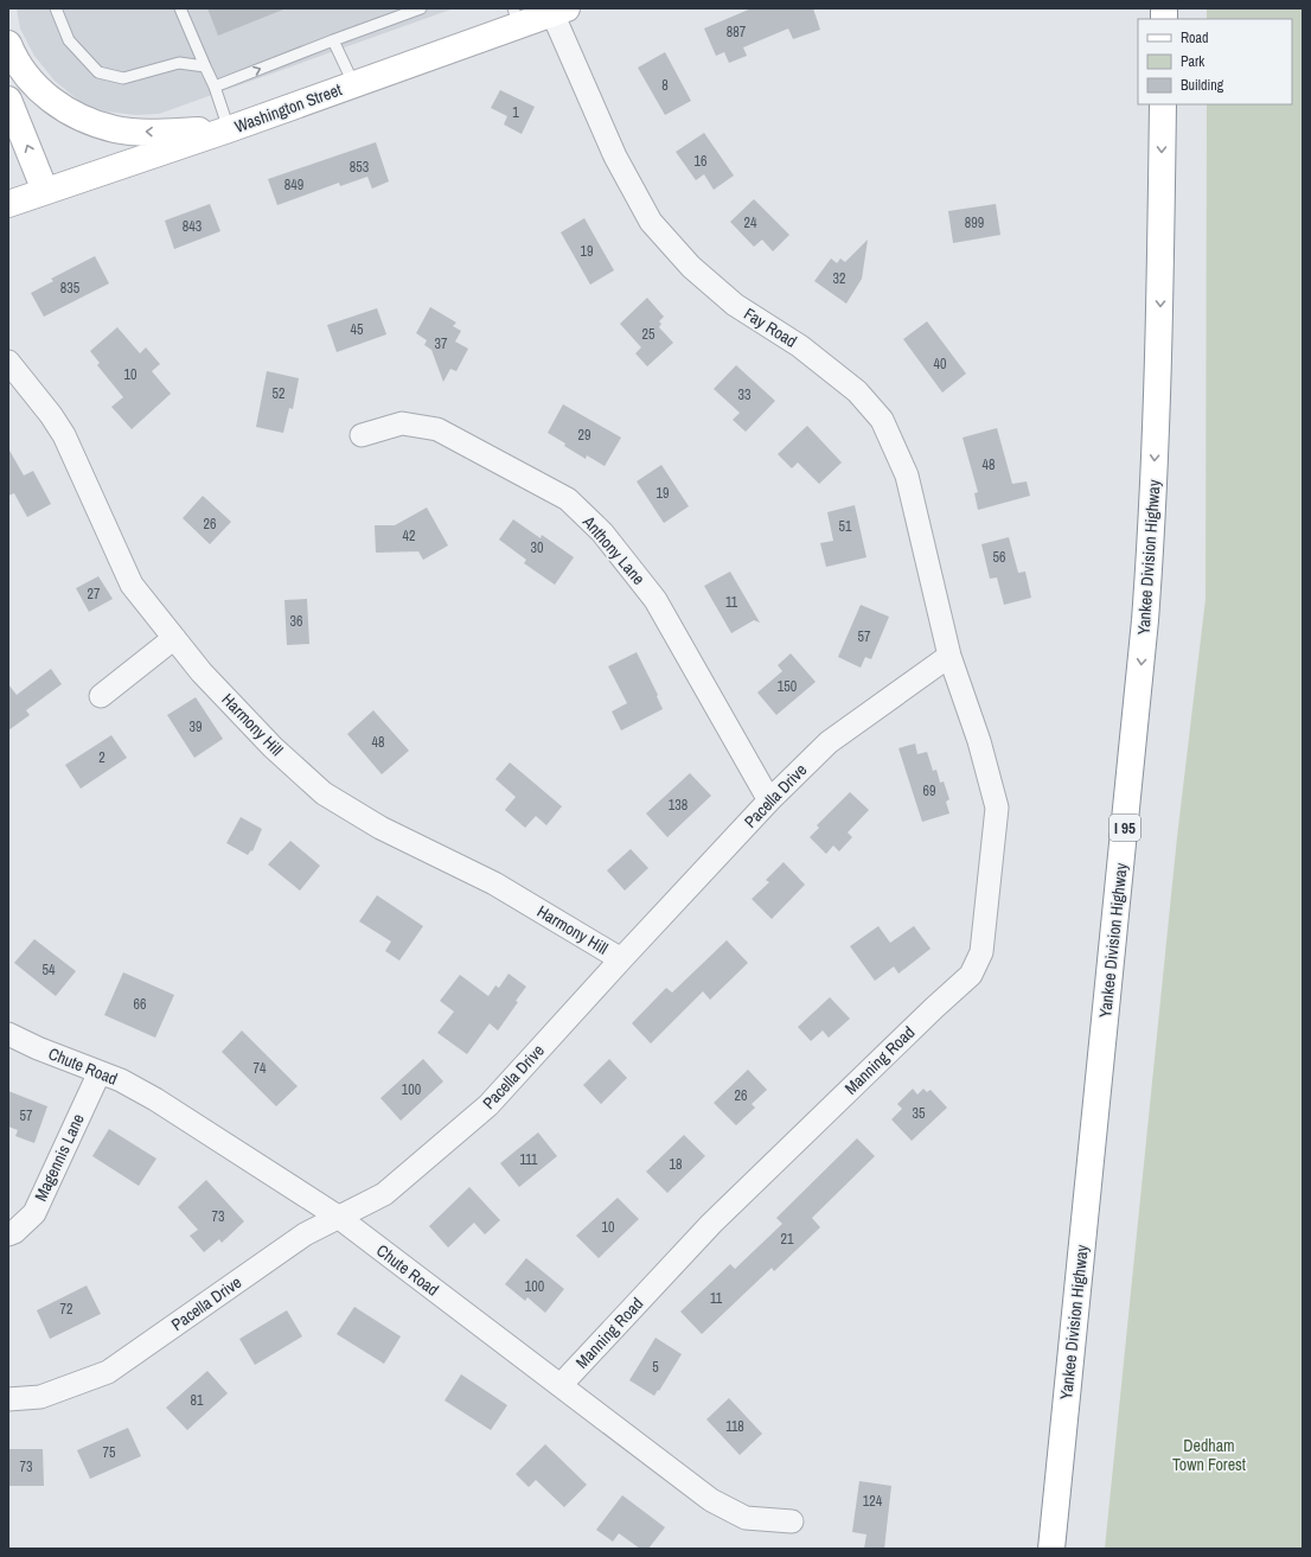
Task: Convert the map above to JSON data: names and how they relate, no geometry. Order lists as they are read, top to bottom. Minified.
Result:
{"streets":{"main road":["Washington Street","Yankee Division Highway","I 95"],"street":["Fay Road","Anthony Lane","Harmony Hill","Pacella Drive","Manning Road","Chute Road","Magennis Lane"]},"crossings":[["Washington Street","Fay Road"],["Fay Road","Pacella Drive"],["Fay Road","Manning Road"],["Anthony Lane","Pacella Drive"],["Harmony Hill","Pacella Drive"],["Pacella Drive","Manning Road"],["Pacella Drive","Chute Road"],["Manning Road","Chute Road"],["Chute Road","Magennis Lane"]],"one_way":["Yankee Division Highway"],"parks":["Dedham Town Forest"],"house_numbers":["887","8","1","16","853","849","24","899","843","19","32","835","45","25","37","40","10","52","33","29","48","19","26","51","42","30","56","27","11","36","57","150","39","48","2","69","138","54","66","74","100","26","35","57","111","18","73","10","21","100","11","72","5","81","118","75","73","124"],"legend":["Road","Park","Building"]}
